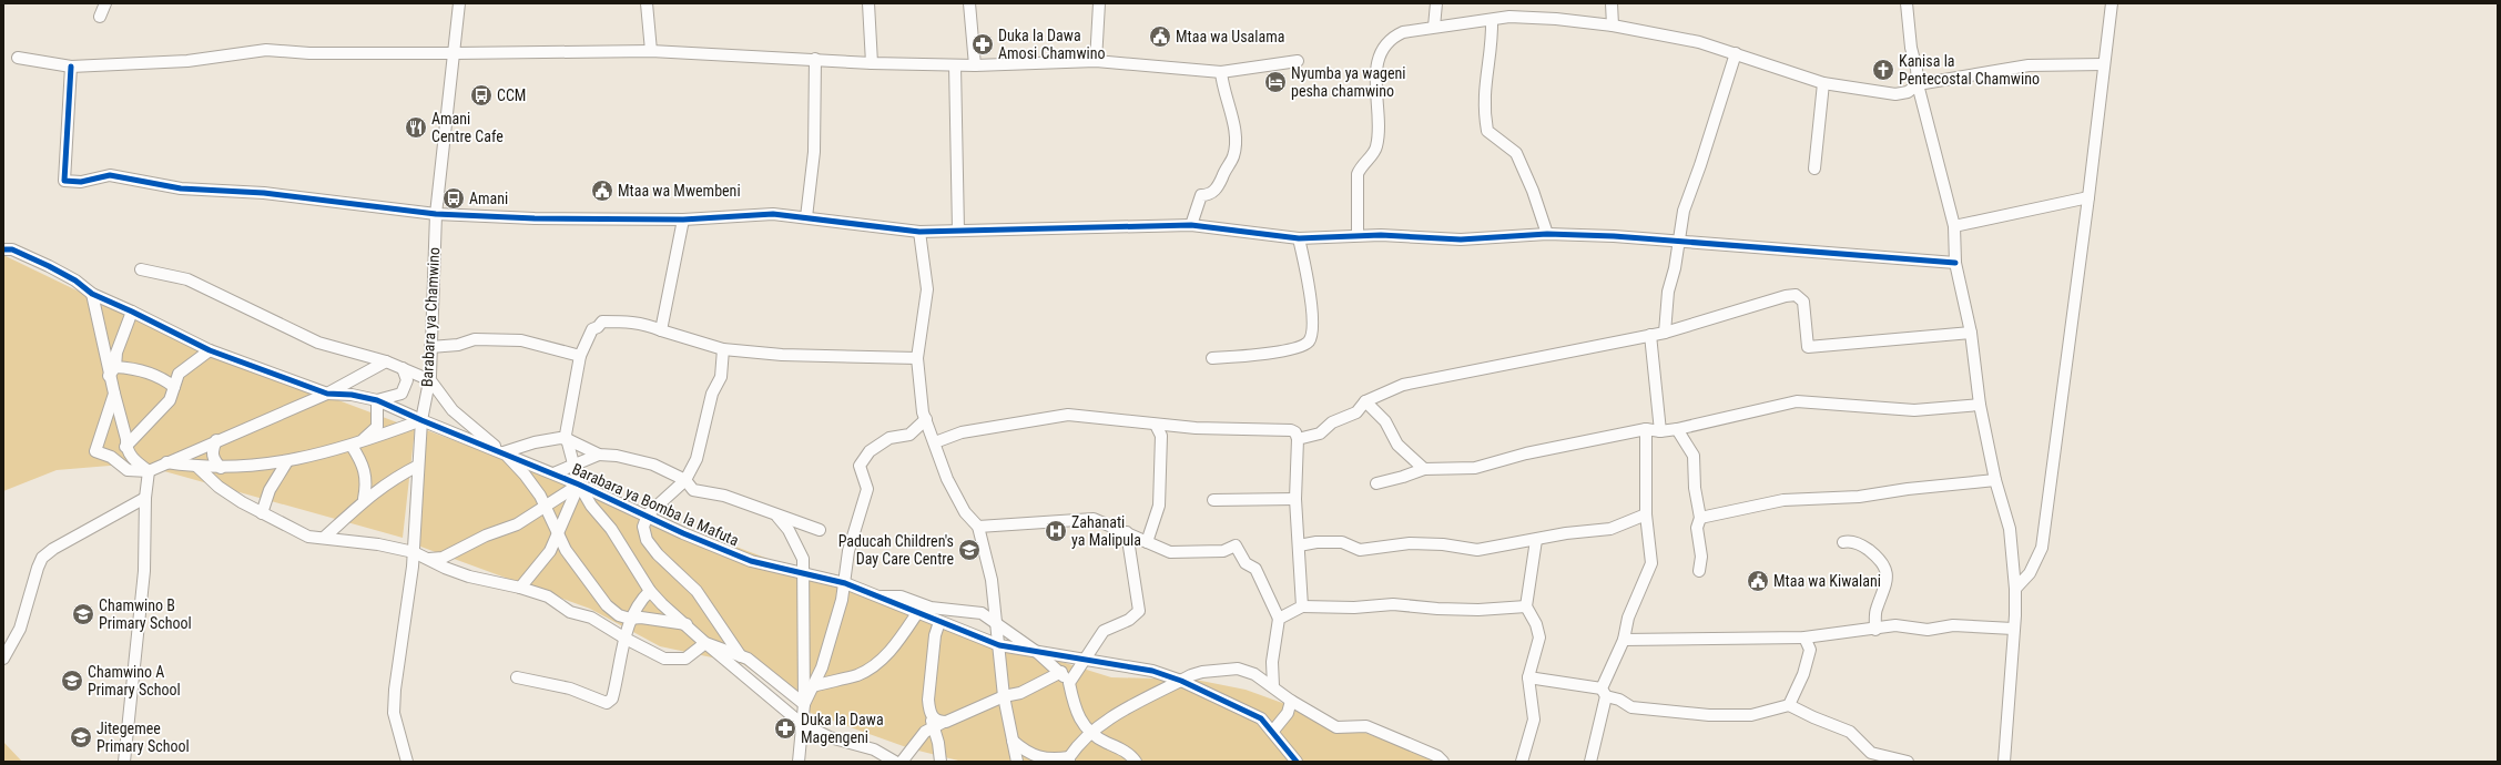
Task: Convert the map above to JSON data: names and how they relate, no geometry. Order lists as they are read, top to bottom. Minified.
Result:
{"streets":{"street":["Barabara ya Chamwino","Barabara ya Bomba la Mafuta"]},"crossings":[["Barabara ya Chamwino","Barabara ya Bomba la Mafuta"]],"places":{"public building":["Mtaa wa Usalama","Mtaa wa Mwembeni","Mtaa wa Kiwalani"],"pharmacy":["Duka la Dawa Amosi Chamwino","Duka la Dawa Magengeni"],"church":["Kanisa la Pentecostal Chamwino"],"hotel":["Nyumba ya wageni pesha chamwino"],"bus stop":["CCM","Amani"],"restaurant":["Amani Centre Cafe"],"hospital":["Zahanati ya Malipula"],"school or university":["Paducah Children's Day Care Centre","Chamwino B Primary School","Chamwino A Primary School","Jitegemee Primary School"]}}
